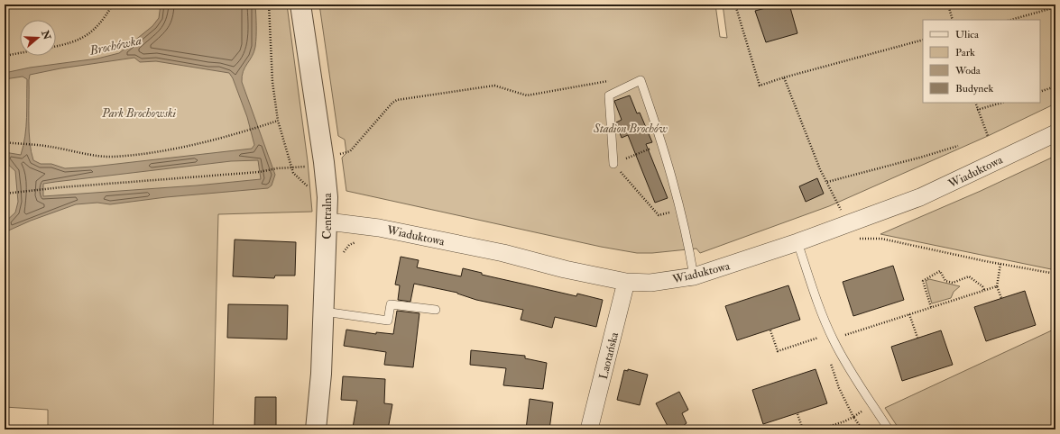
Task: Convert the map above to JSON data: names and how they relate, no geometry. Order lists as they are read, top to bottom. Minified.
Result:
{"streets":{"street":["Wiaduktowa","Centralna","Laotańska"]},"crossings":[["Wiaduktowa","Centralna"],["Wiaduktowa","Laotańska"]],"water":["Brochówka"],"parks":["Park Brochowski","Stadion Brochów"],"legend":["Ulica","Park","Woda","Budynek"],"north":"right"}
